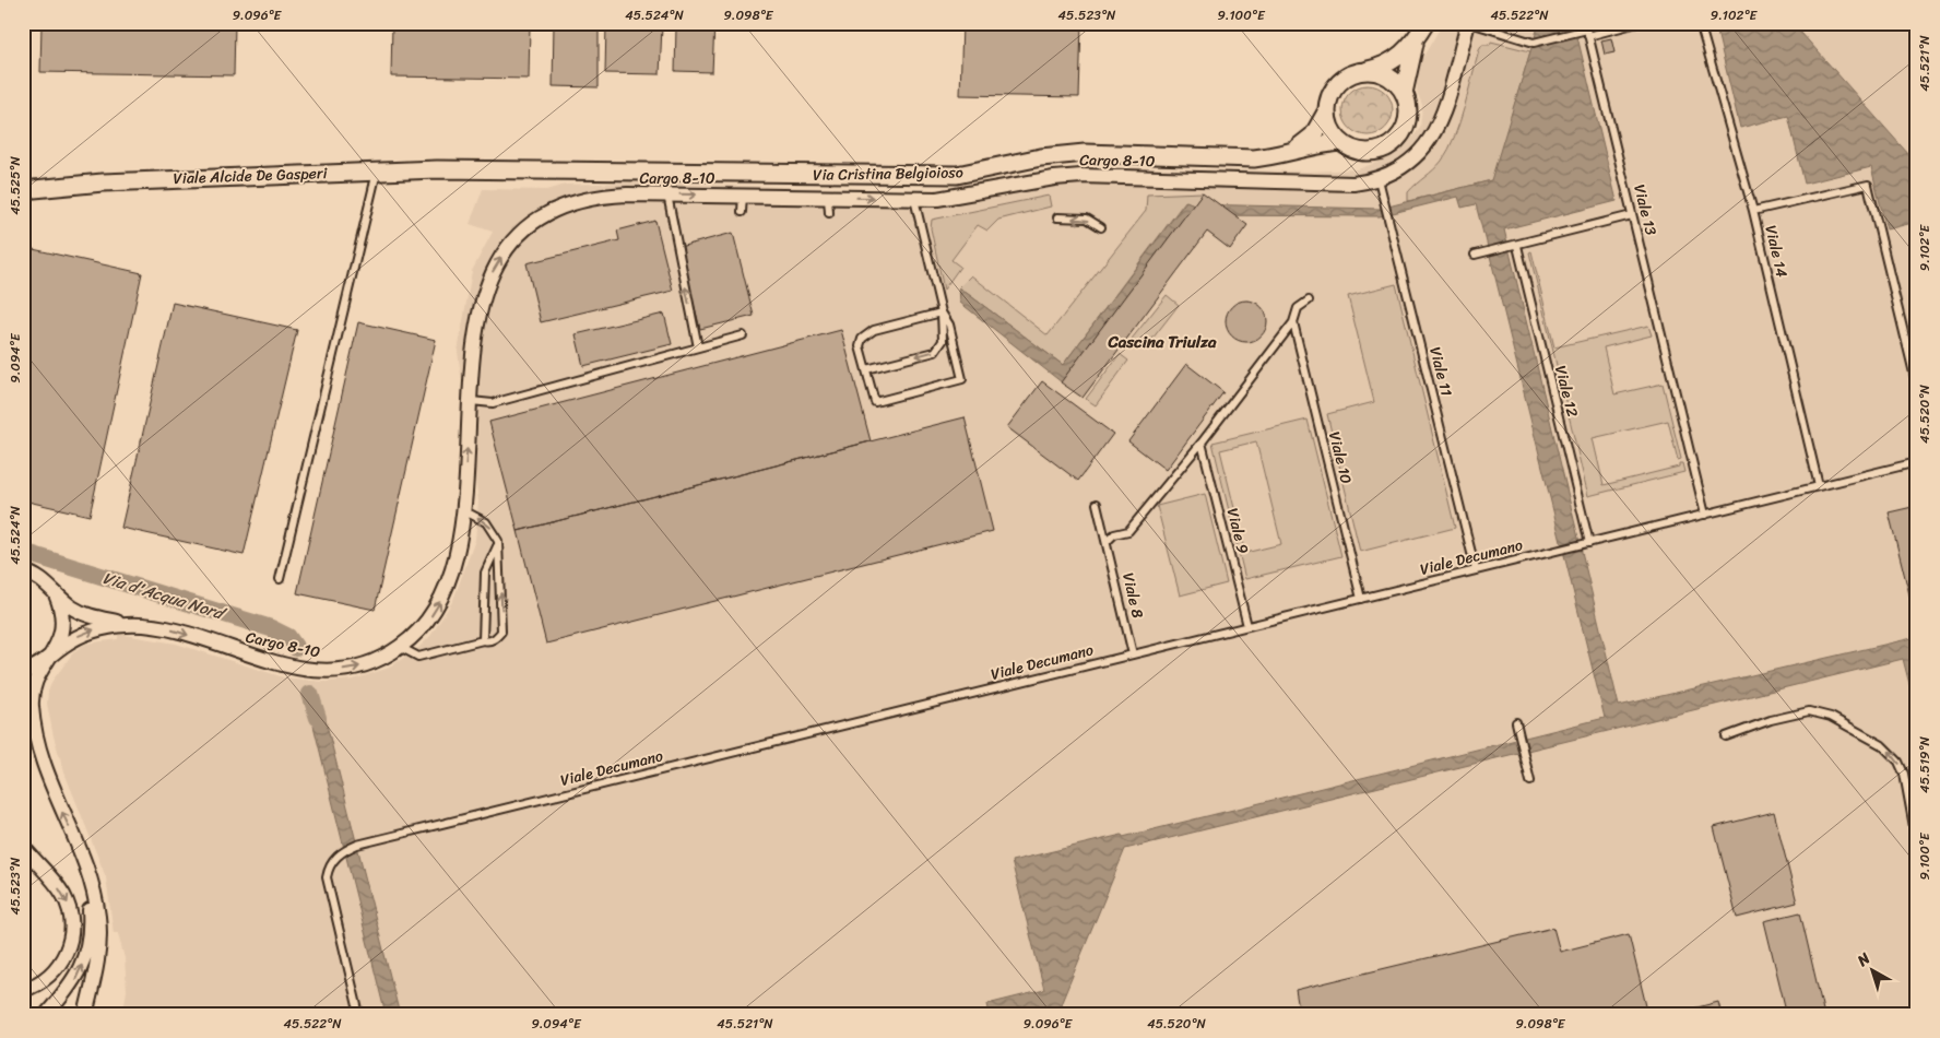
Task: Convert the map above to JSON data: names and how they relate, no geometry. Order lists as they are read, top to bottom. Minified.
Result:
{"streets":{"street":["Cargo 8-10","Via Cristina Belgioioso","Viale Alcide De Gasperi"],"lane":["Viale 13","Viale 14","Viale 11","Viale 12","Viale 10","Viale 9","Viale Decumano","Viale 8"]},"crossings":[["Cargo 8-10","Viale 11"],["Via Cristina Belgioioso","Viale Alcide De Gasperi"],["Viale 13","Viale Decumano"],["Viale 14","Viale Decumano"],["Viale 11","Viale Decumano"],["Viale 12","Viale Decumano"],["Viale 10","Viale Decumano"],["Viale 9","Viale Decumano"],["Viale Decumano","Viale 8"]],"districts":["Cascina Triulza"],"water":["Via d'Acqua Nord"],"north":"top left","coordinates":["9.096°E","45.524°N","9.098°E","45.523°N","9.100°E","45.522°N","9.102°E","45.521°N","45.525°N","9.094°E","45.520°N","45.519°N"]}
